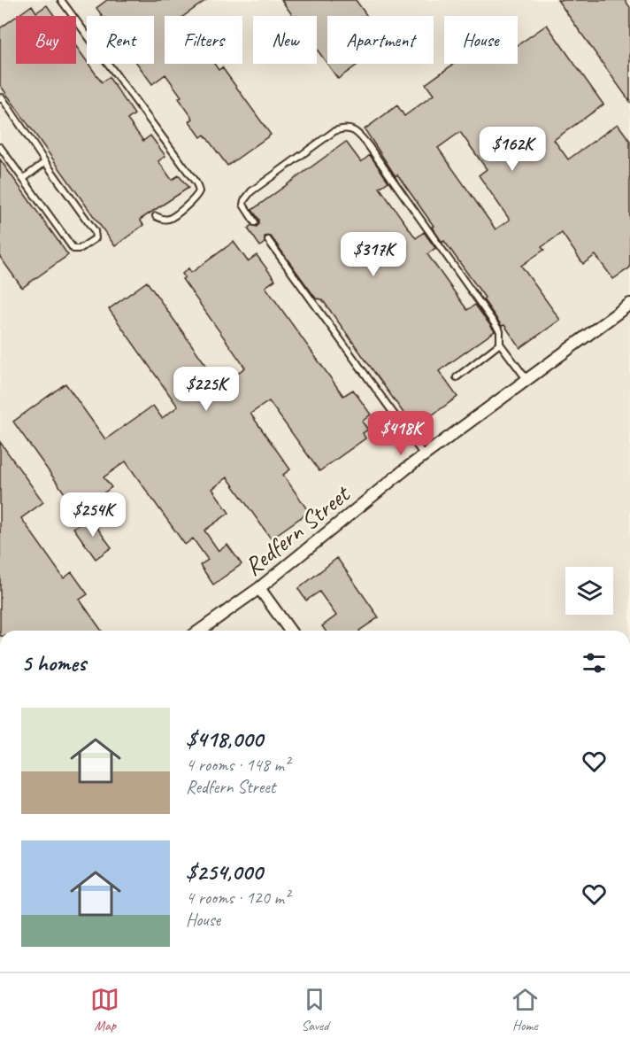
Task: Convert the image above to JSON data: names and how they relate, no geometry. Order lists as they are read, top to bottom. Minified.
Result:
{"streets":{"street":["Redfern Street"]},"page":{"chip":["Buy","Rent","Filters","New","Apartment","House"],"price":["$162K","$317K","$225K","$418K","$254K"],"heading":"5 homes","list":[{"name":"$418,000","note":"4 rooms · 148 m² · Redfern Street"},{"name":"$254,000","note":"4 rooms · 120 m² · House"}],"tabs":["Map","Saved","Home"]}}
